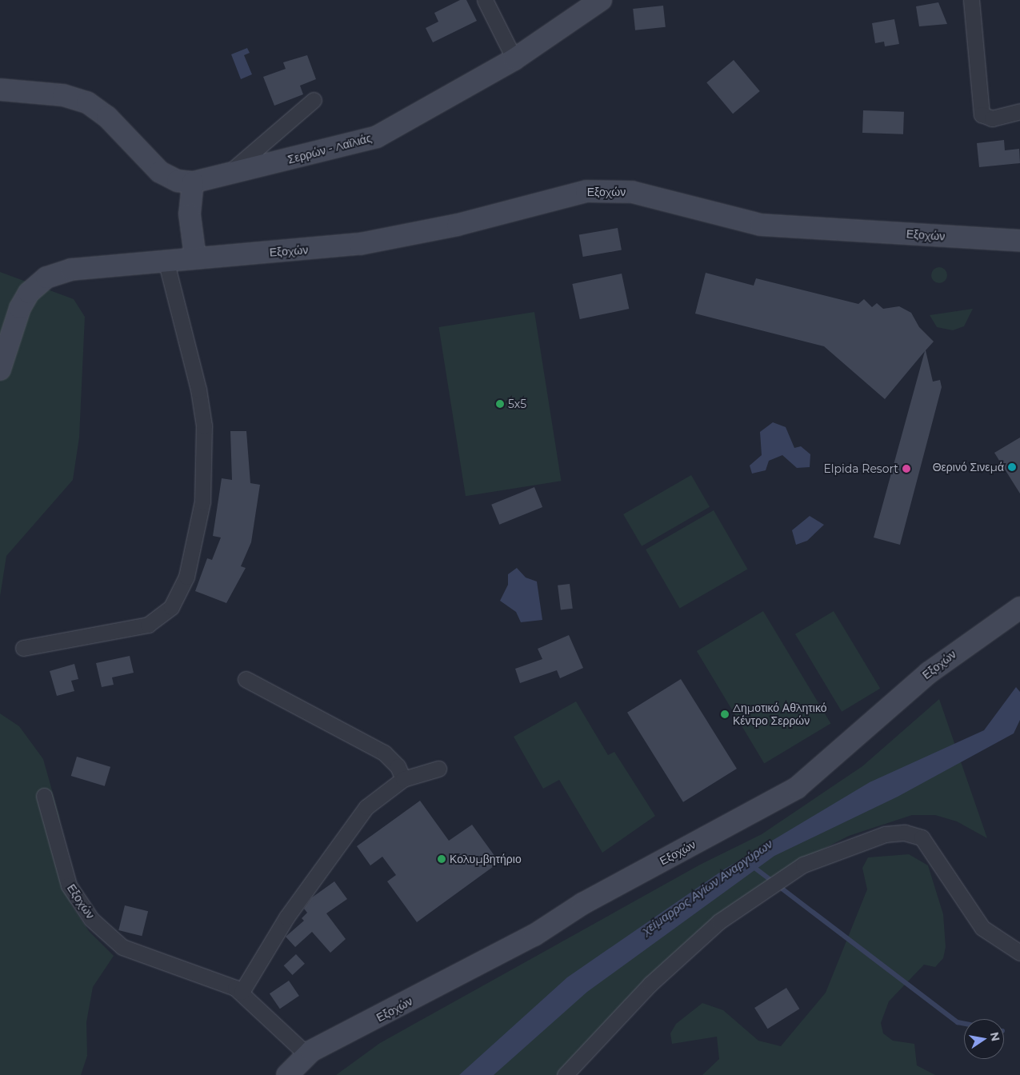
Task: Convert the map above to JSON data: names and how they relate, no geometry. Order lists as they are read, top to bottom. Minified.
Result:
{"streets":{"main road":["Σερρών - Λαϊλιάς","Εξοχών"]},"water":["χείμαρρος Αγίων Αναργύρων"],"places":["5x5","Θερινό Σινεμά","Elpida Resort","Δημοτικό Αθλητικό Κέντρο Σερρών","Κολυμβητήριο"],"north":"right"}
